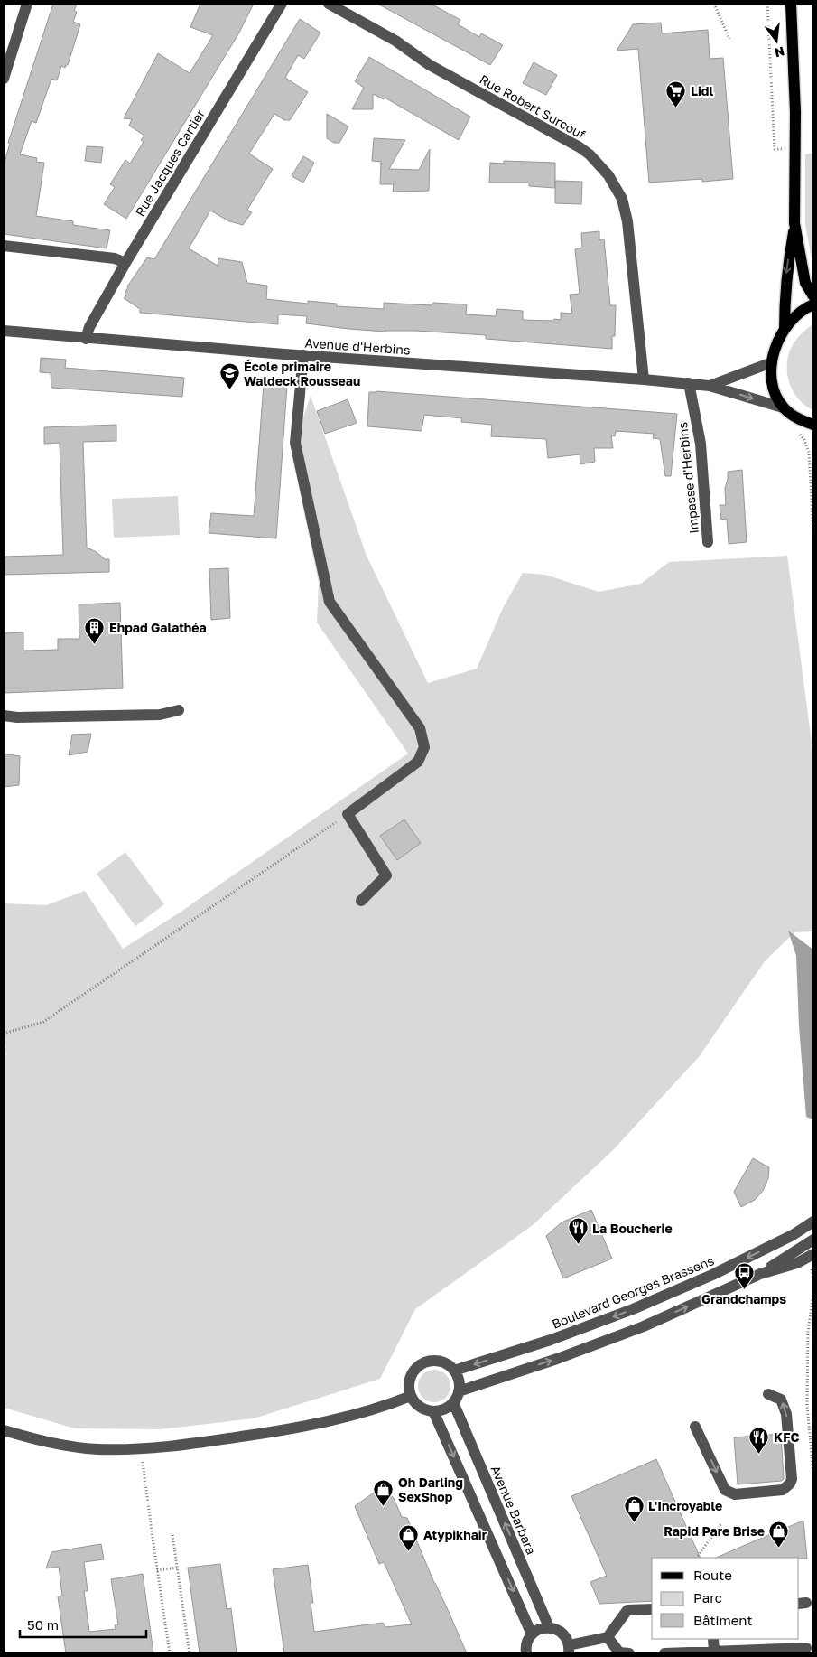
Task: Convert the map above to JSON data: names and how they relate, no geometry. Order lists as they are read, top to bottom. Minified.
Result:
{"streets":{"street":["Rue Robert Surcouf","Rue Jacques Cartier","Avenue d'Herbins","Impasse d'Herbins","Boulevard Georges Brassens","Avenue Barbara"]},"crossings":[["Rue Robert Surcouf","Avenue d'Herbins"],["Rue Jacques Cartier","Avenue d'Herbins"],["Avenue d'Herbins","Impasse d'Herbins"],["Boulevard Georges Brassens","Avenue Barbara"]],"places":{"supermarket":["Lidl"],"school or university":["École primaire Waldeck Rousseau"],"building":["Ehpad Galathéa"],"restaurant":["La Boucherie","KFC"],"bus stop":["Grandchamps"],"shop":["Oh Darling SexShop","L'Incroyable","Rapid Pare Brise","Atypikhair"]},"legend":["Route","Parc","Bâtiment"],"scale_bar":"50 m","north":"bottom"}
